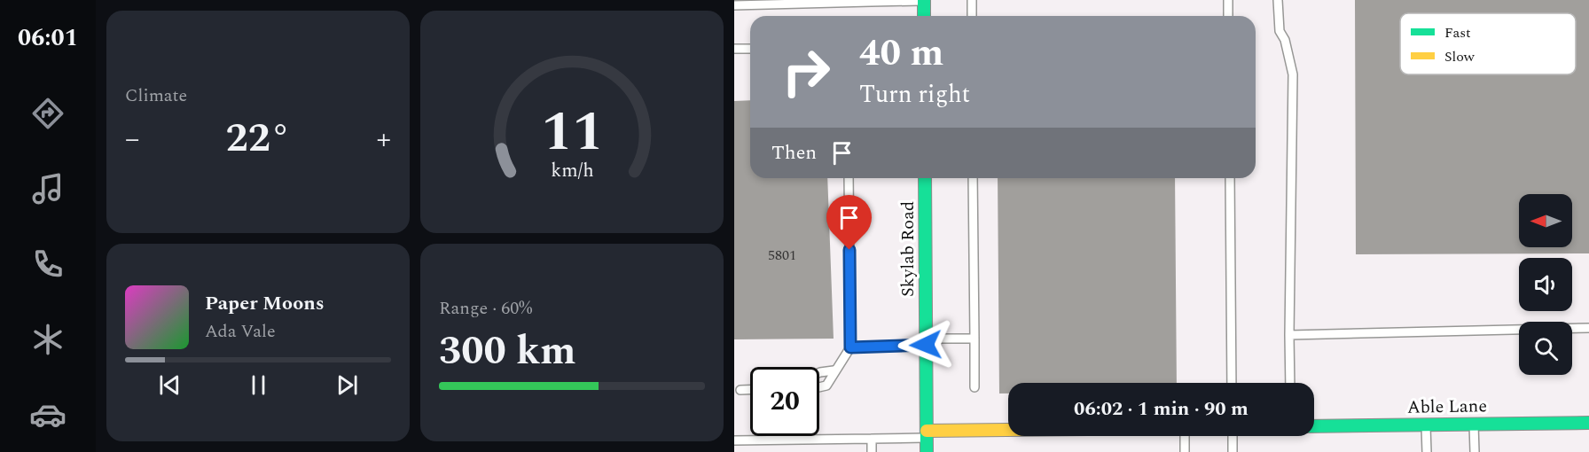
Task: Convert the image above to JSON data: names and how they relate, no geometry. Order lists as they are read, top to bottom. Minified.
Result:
{"streets":{"street":["Skylab Road","Able Lane"]},"house_numbers":["5801"],"legend":["Fast","Slow"],"north":"left","page":{"tabs":"06:01","tile":["Climate",["Range · 60%","300 km"]],"turn":["40 m","Turn right"],"heat":["−","22°","+"],"then":"Then","song":["Paper Moons","Ada Vale"],"limit":"20","trip":"06:02 · 1 min · 90 m","gauge":["11","km/h"]}}
